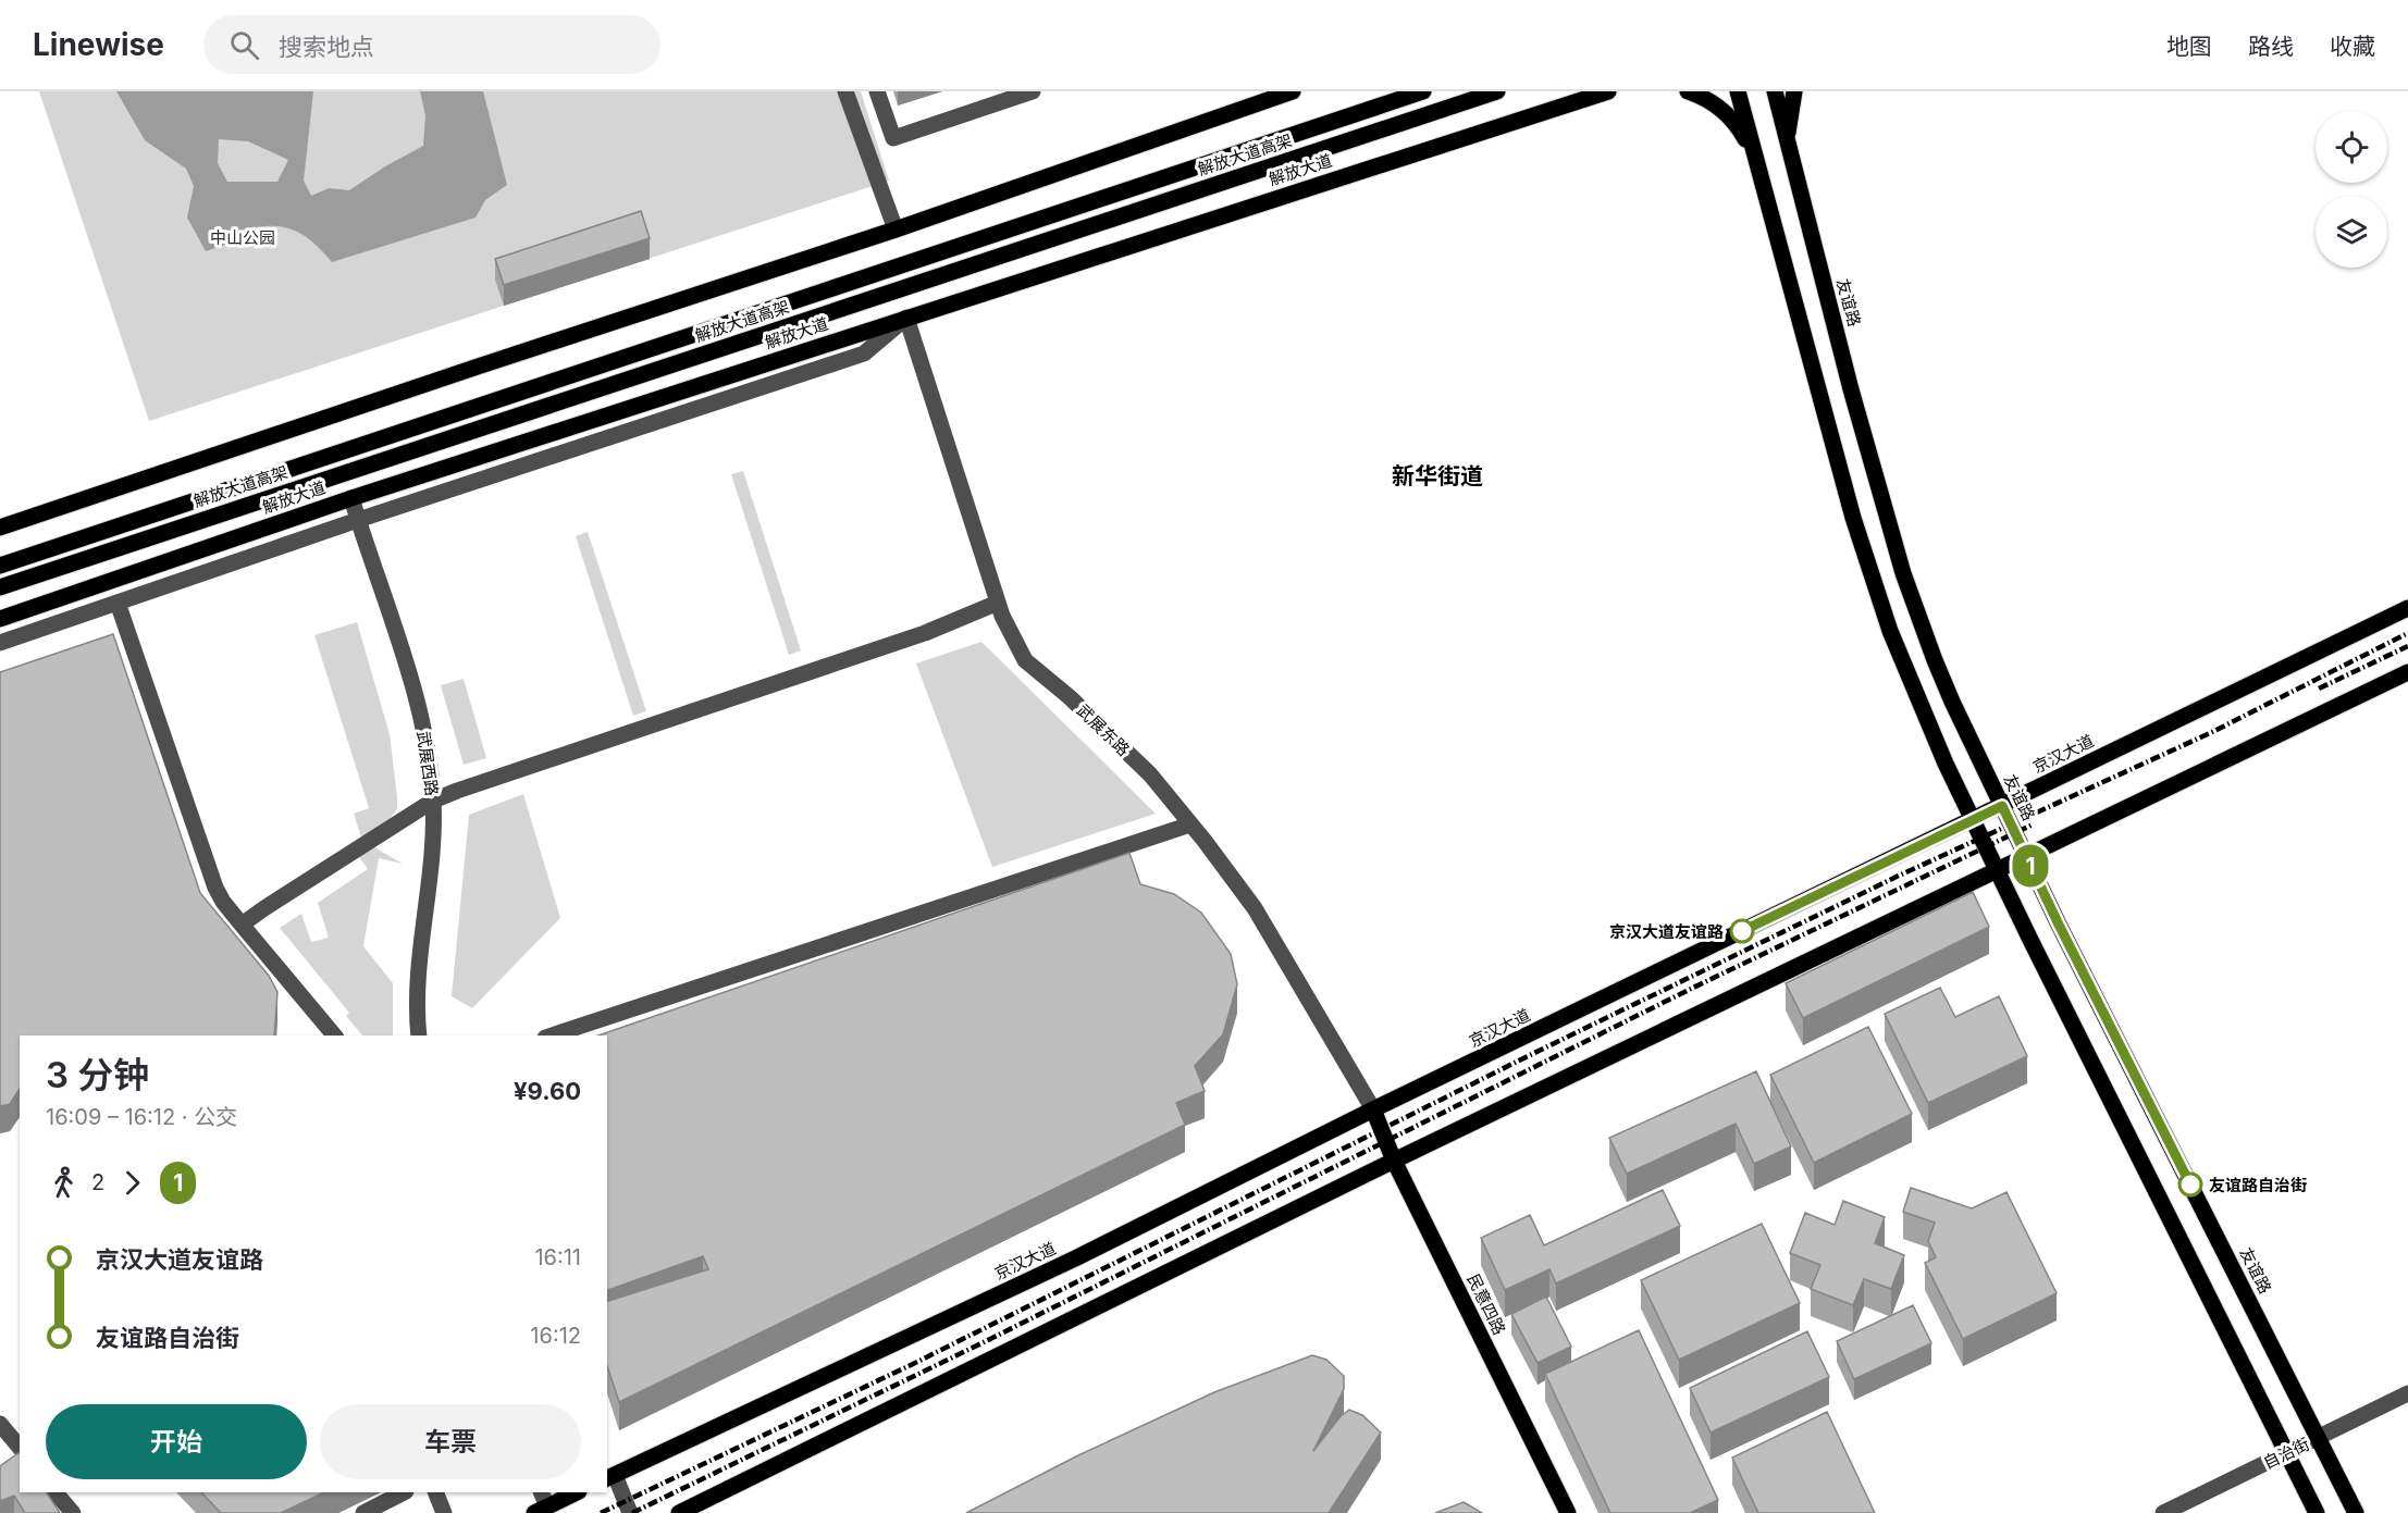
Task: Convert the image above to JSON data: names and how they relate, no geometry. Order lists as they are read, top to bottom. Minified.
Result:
{"streets":{"main road":["解放大道高架","解放大道","友谊路","京汉大道","民意四路"],"street":["武展东路","武展西路","自治街"]},"crossings":[["解放大道","武展东路"],["解放大道","武展西路"],["友谊路","京汉大道"],["友谊路","自治街"],["武展东路","京汉大道"],["武展东路","民意四路"],["京汉大道","民意四路"]],"districts":["新华街道"],"parks":["中山公园"],"places":["京汉大道友谊路","友谊路自治街"],"lines":["bus line 1"],"page":{"header":"Linewise","search":"搜索地点","nav":["地图","路线","收藏"],"on_map":"1","heading":["3 分钟","16:09 – 16:12 · 公交","¥9.60"],"legs":["2","1"],"list":[{"name":"京汉大道友谊路","value":"16:11"},{"name":"友谊路自治街","value":"16:12"}],"buttons":["开始","车票"]}}
